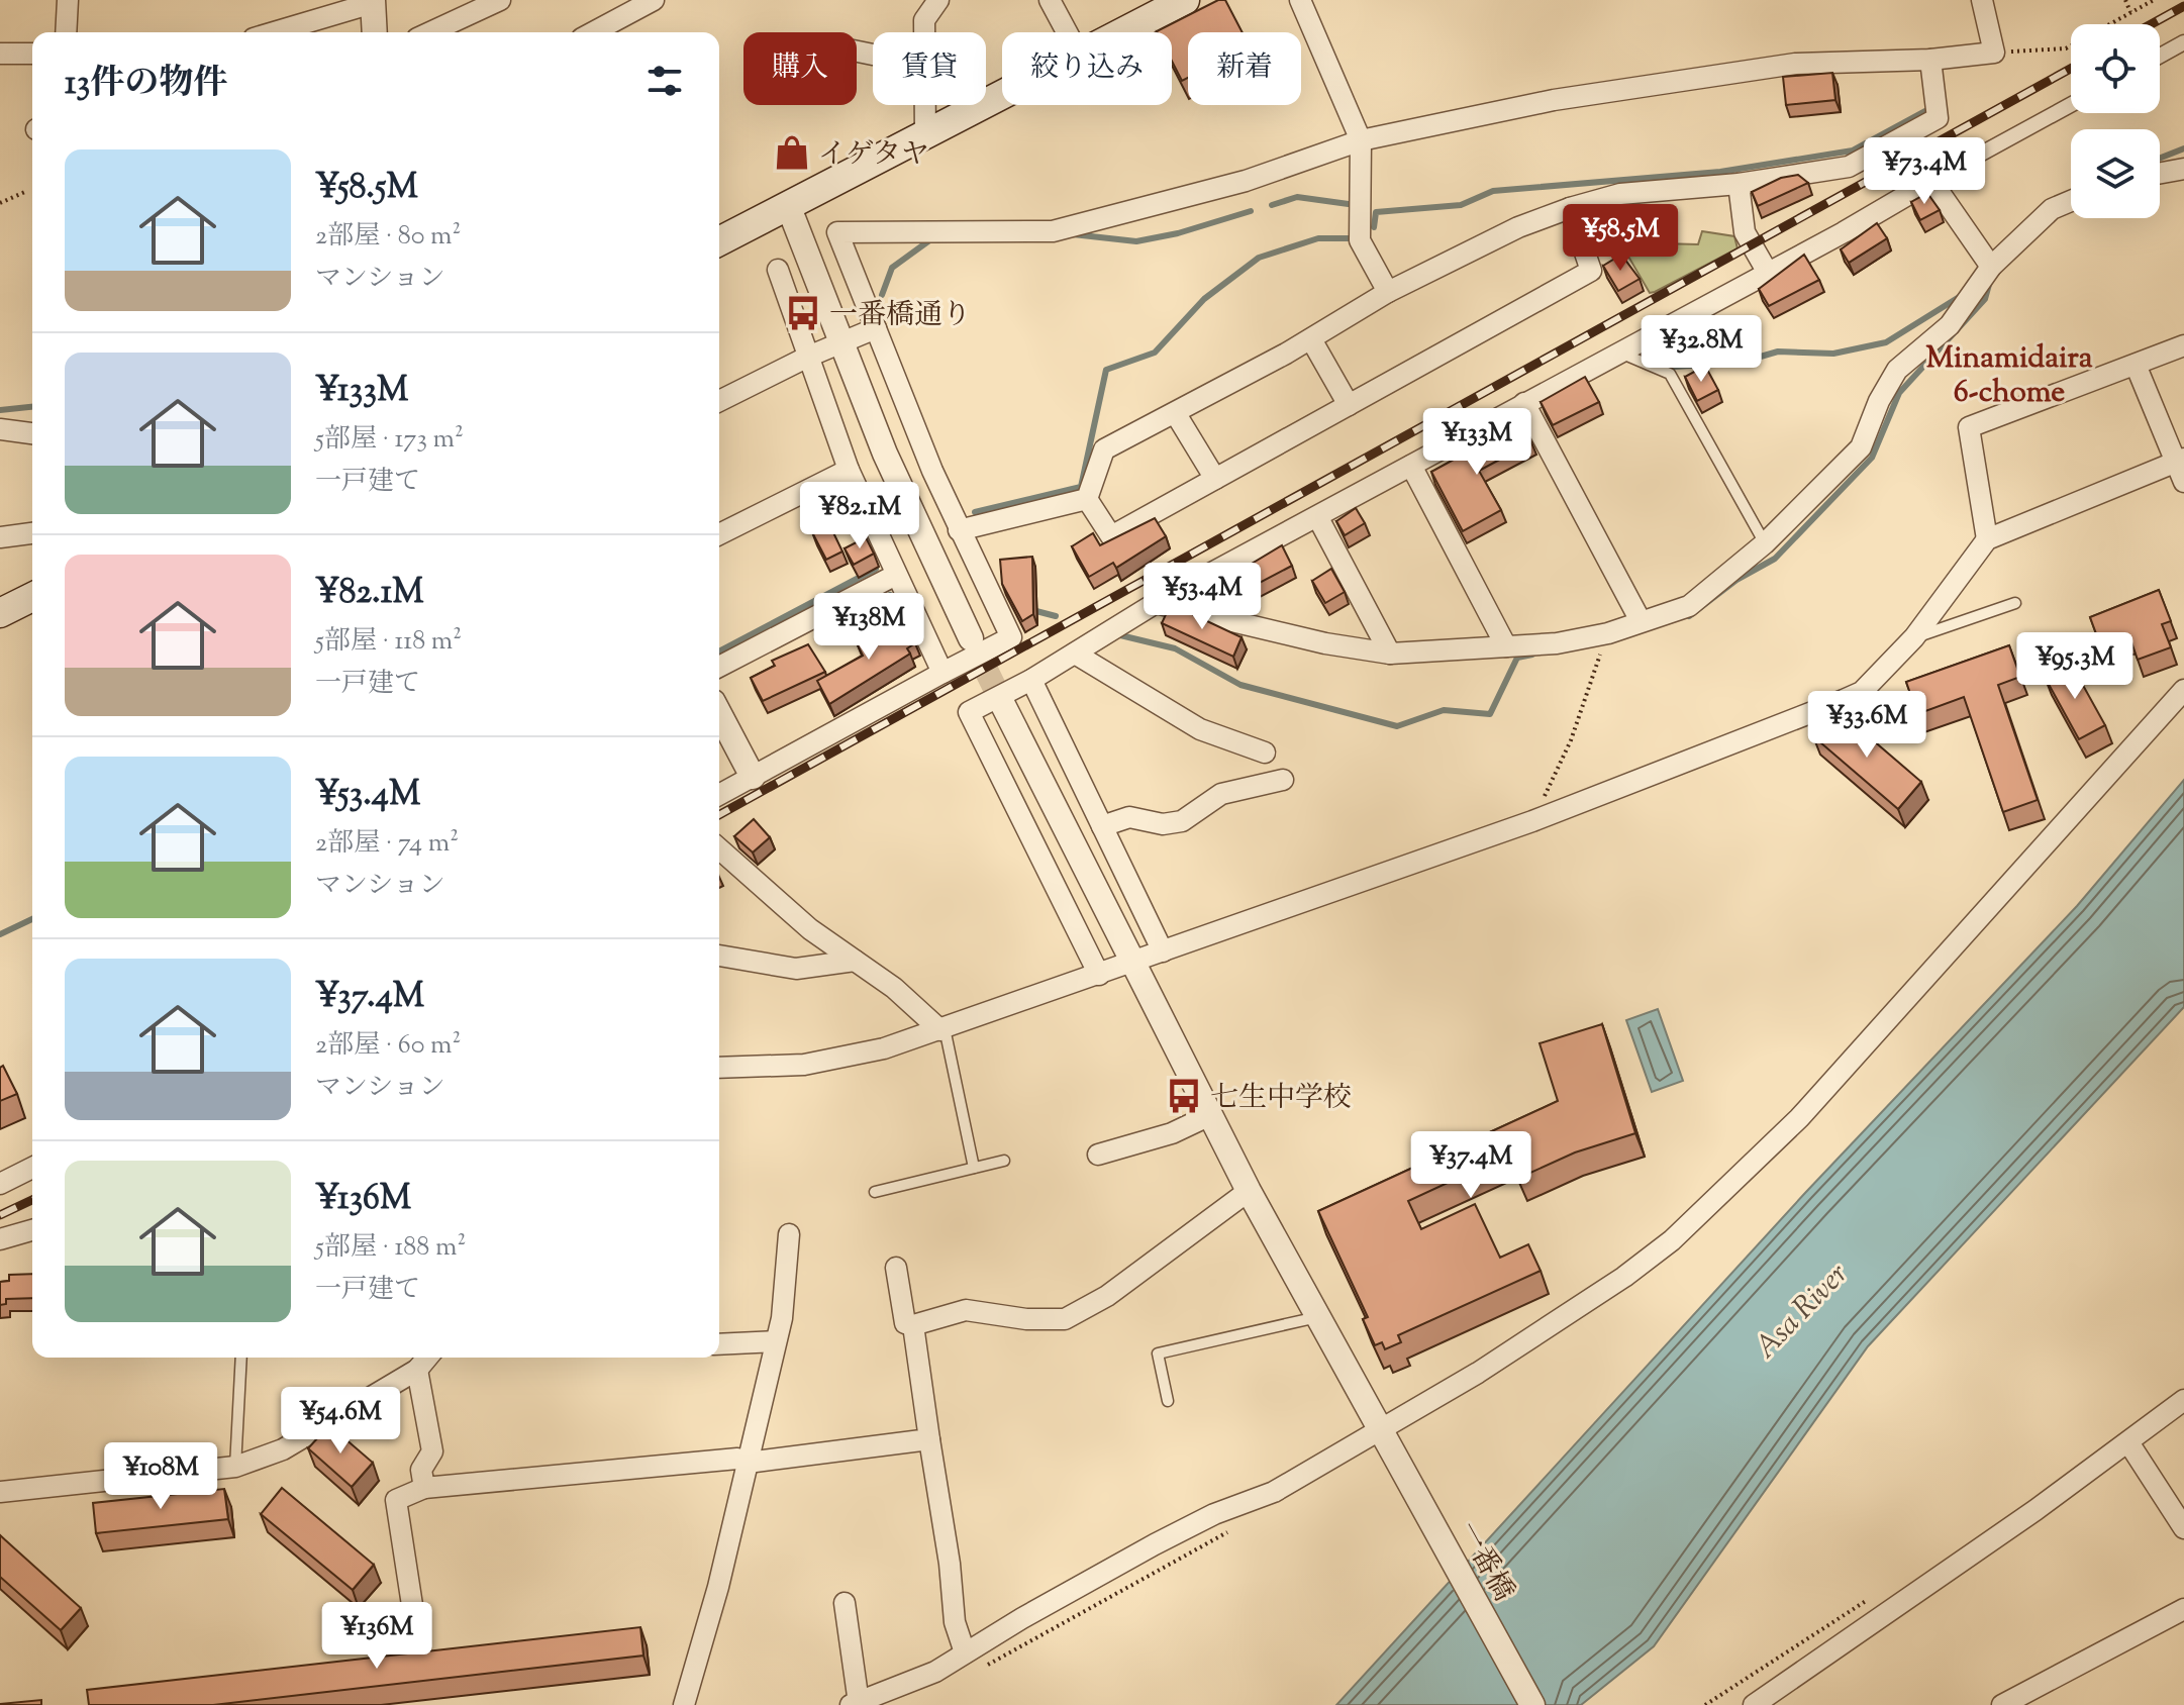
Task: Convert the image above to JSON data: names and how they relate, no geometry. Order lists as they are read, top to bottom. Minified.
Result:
{"streets":{"street":["一番橋"]},"districts":["Minamidaira 6-chome"],"water":["Asa River"],"places":{"shop":["イゲタヤ"],"bus stop":["一番橋通り","七生中学校"]},"page":{"chip":["購入","賃貸","絞り込み","新着"],"heading":"13件の物件","list":[{"name":"¥58.5M","note":"2部屋 · 80 m² · マンション"},{"name":"¥133M","note":"5部屋 · 173 m² · 一戸建て"},{"name":"¥82.1M","note":"5部屋 · 118 m² · 一戸建て"},{"name":"¥53.4M","note":"2部屋 · 74 m² · マンション"},{"name":"¥37.4M","note":"2部屋 · 60 m² · マンション"},{"name":"¥136M","note":"5部屋 · 188 m² · 一戸建て"}],"price":["¥73.4M","¥58.5M","¥32.8M","¥133M","¥82.1M","¥53.4M","¥138M","¥95.3M","¥33.6M","¥37.4M","¥54.6M","¥108M","¥136M"]}}
